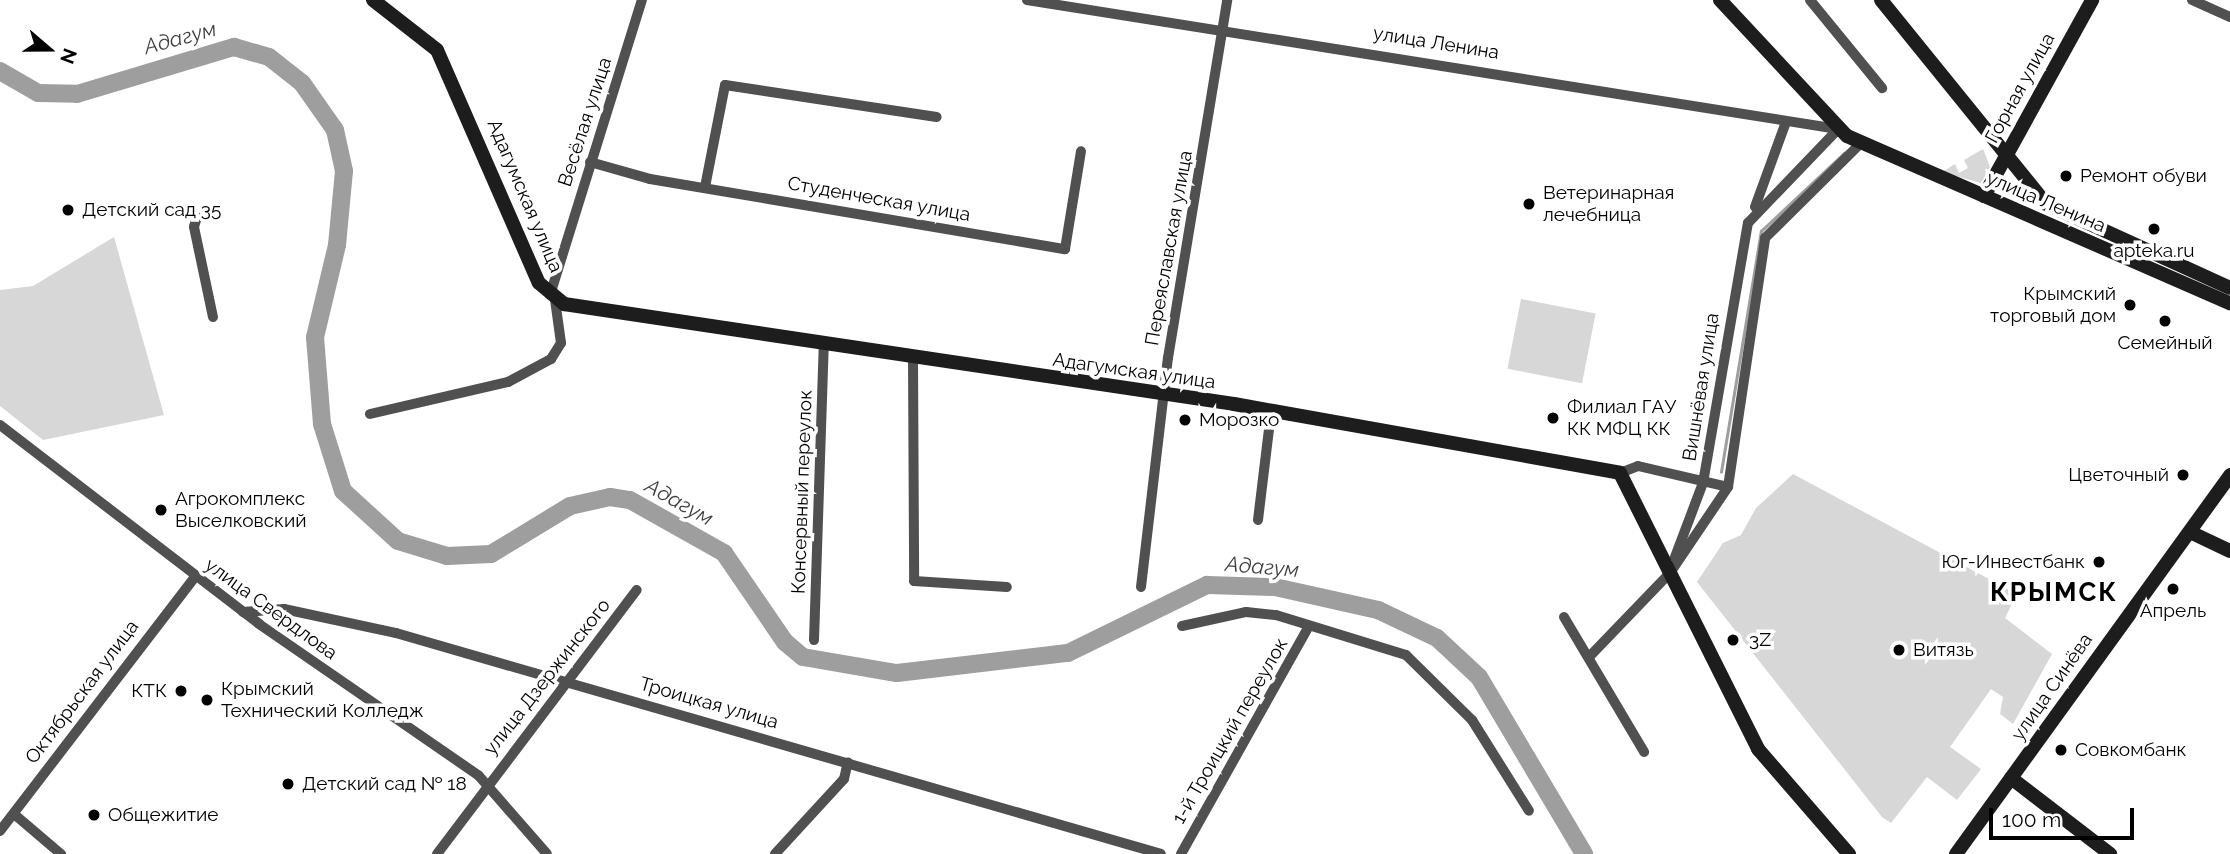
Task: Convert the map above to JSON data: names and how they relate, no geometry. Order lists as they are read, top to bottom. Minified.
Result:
{"streets":{"main road":["улица Ленина","Горная улица","Адагумская улица","улица Синёва"],"street":["Весёлая улица","Студенческая улица","Переяславская улица","Вишнёвая улица","Консервный переулок","улица Свердлова","улица Дзержинского","Октябрьская улица","Троицкая улица","1-й Троицкий переулок"]},"crossings":[["улица Ленина","Горная улица"],["улица Ленина","Переяславская улица"],["улица Ленина","Вишнёвая улица"],["Весёлая улица","Адагумская улица"],["Весёлая улица","Студенческая улица"],["Адагумская улица","Переяславская улица"],["Адагумская улица","Консервный переулок"],["улица Свердлова","улица Дзержинского"],["улица Свердлова","Октябрьская улица"],["улица Свердлова","Троицкая улица"],["улица Дзержинского","Троицкая улица"]],"districts":["КРЫМСК"],"water":["Адагум"],"places":["Ремонт обуви","Ветеринарная лечебница","Детский сад 35","apteka.ru","Крымский торговый дом","Семейный","Филиал ГАУ КК МФЦ КК","Морозко","Цветочный","Агрокомплекс Выселковский","Юг-Инвестбанк","Апрель","3Z","Витязь","КТК","Крымский Технический Колледж","Совкомбанк","Детский сад № 18","Общежитие"],"scale_bar":"100 m","north":"right"}
